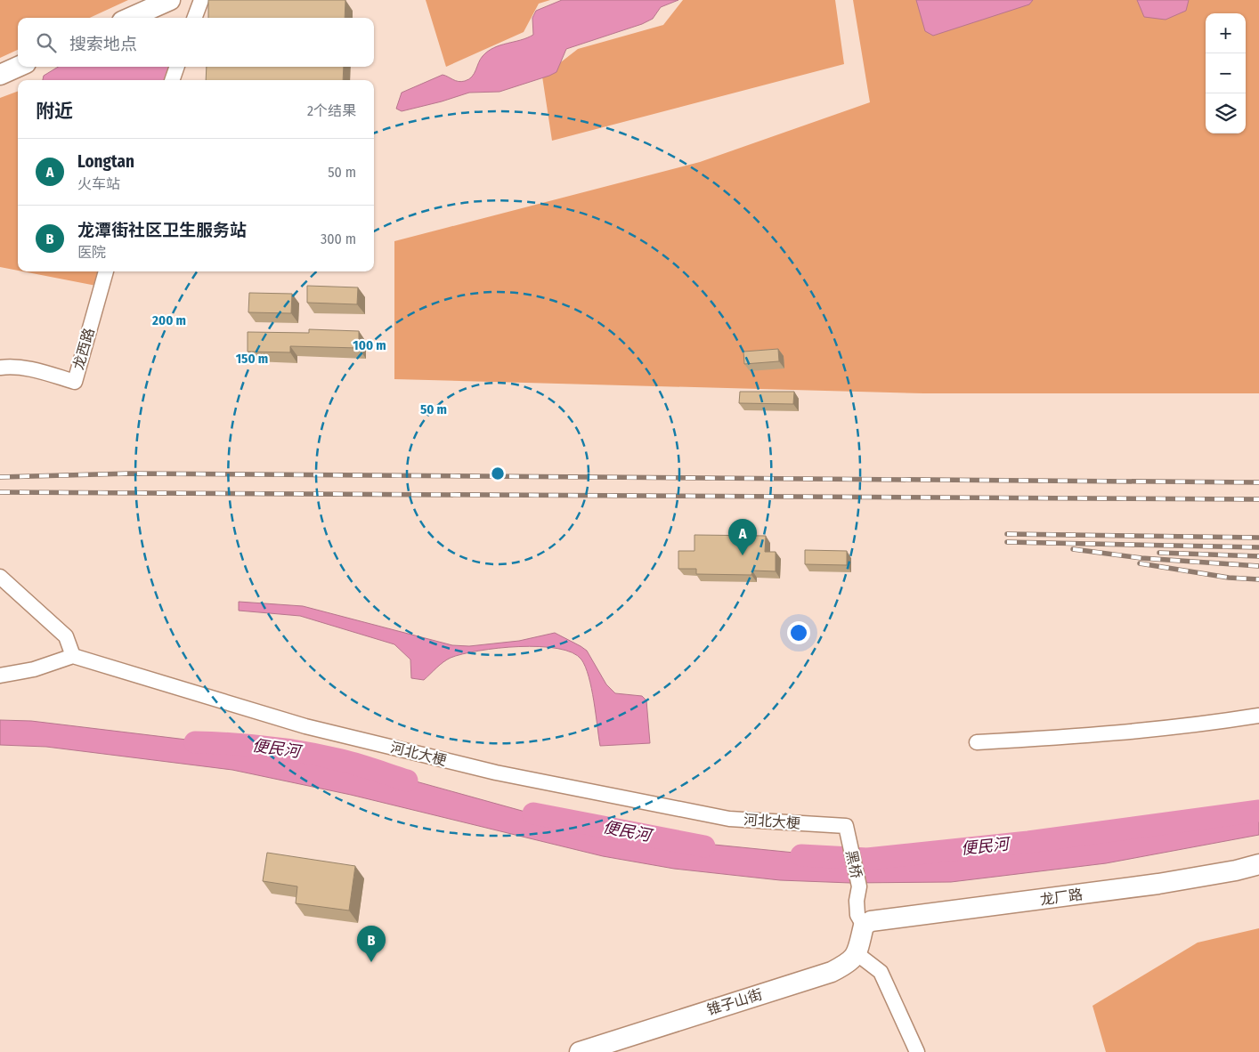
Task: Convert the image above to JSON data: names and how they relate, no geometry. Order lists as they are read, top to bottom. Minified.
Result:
{"streets":{"street":["龙西路","河北大梗","黑桥","龙厂路","锥子山街"]},"crossings":[["河北大梗","黑桥"],["黑桥","龙厂路"]],"water":["便民河"],"page":{"map_buttons":["+","−"],"search":"搜索地点","heading":["附近","2个结果"],"list":[{"mark":"A","name":"Longtan","note":"火车站","value":"50 m"},{"mark":"B","name":"龙潭街社区卫生服务站","note":"医院","value":"300 m"}],"pins":["A","B"]},"rings":["200 m","100 m","150 m","50 m"]}
